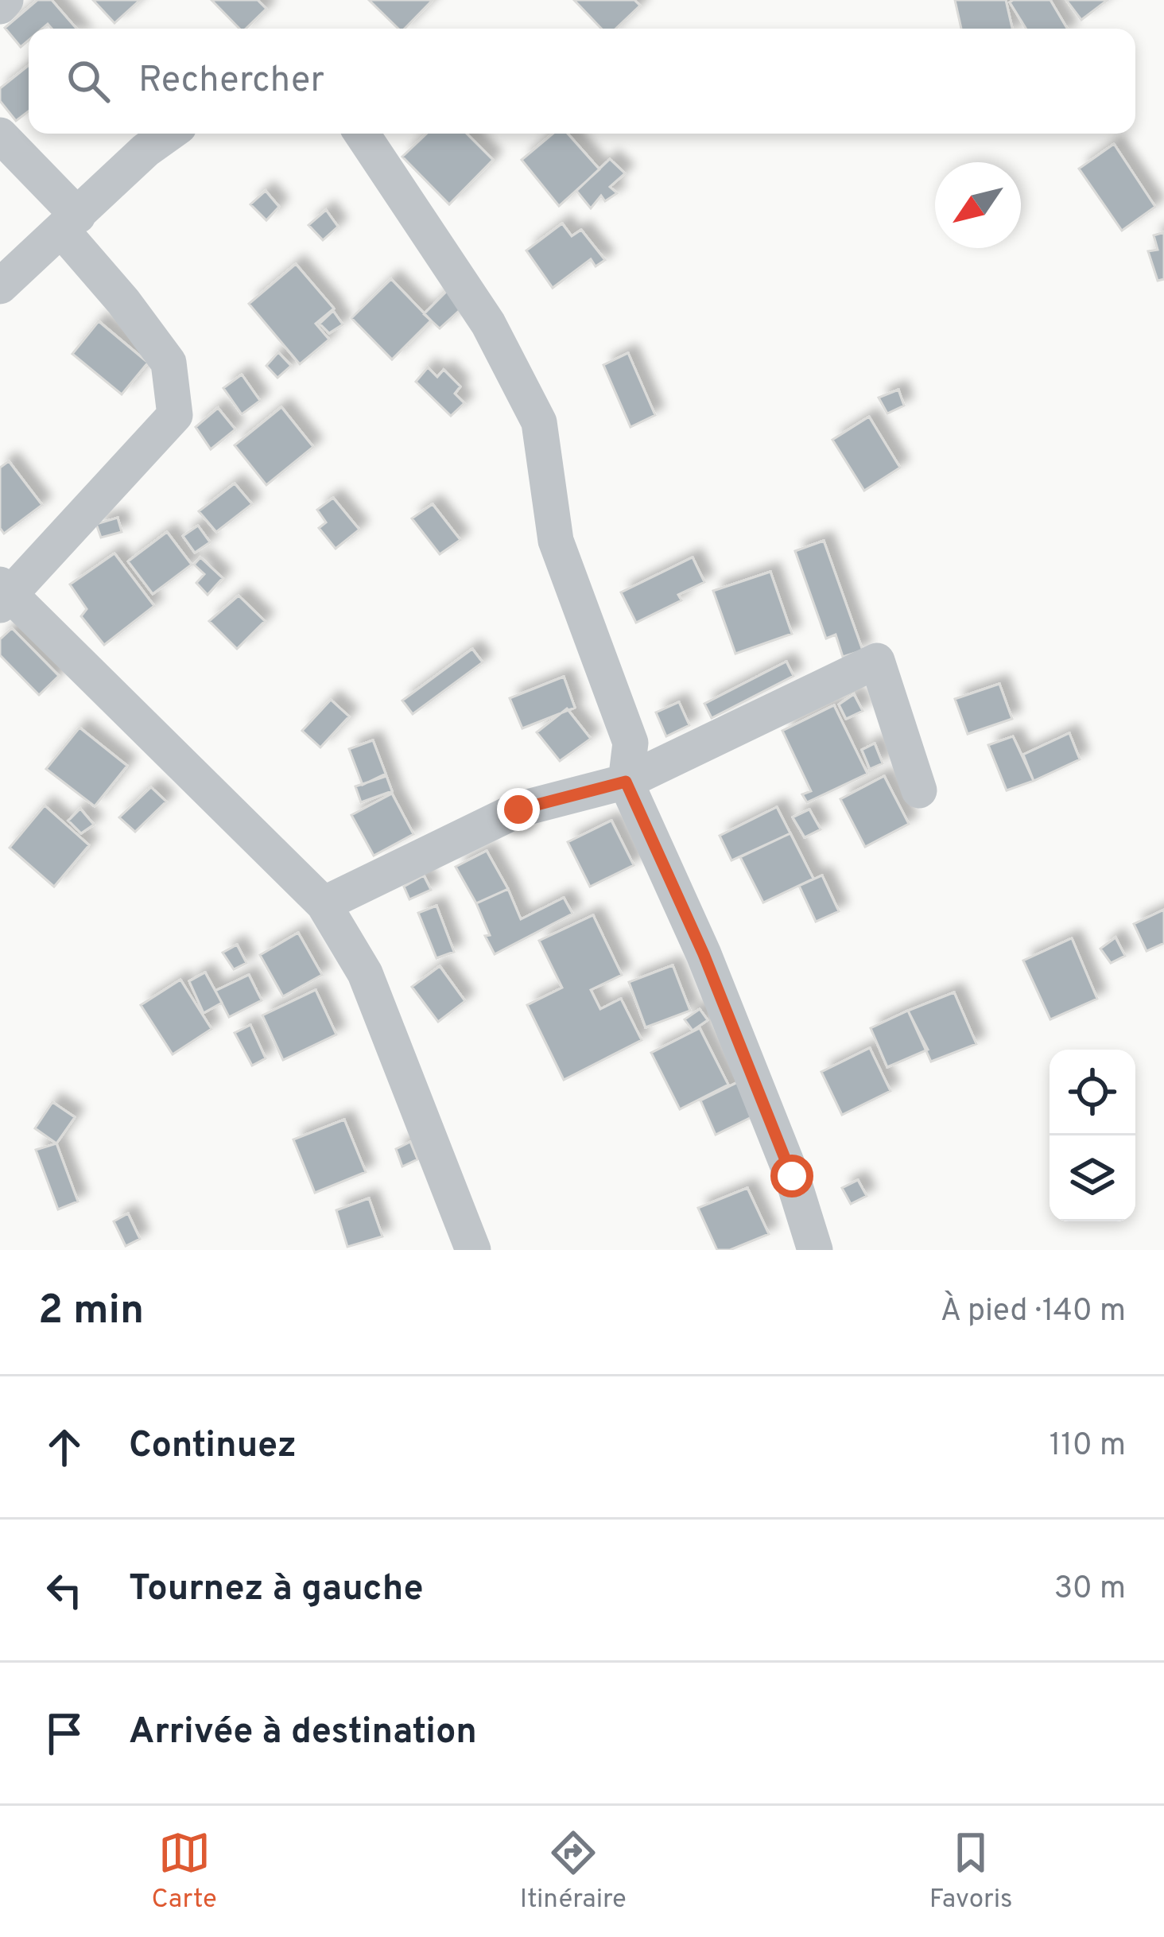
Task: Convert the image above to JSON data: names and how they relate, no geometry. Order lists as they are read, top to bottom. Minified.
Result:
{"north":"bottom left","page":{"search":"Rechercher","heading":["2 min","À pied · 140 m"],"list":[["Continuez","110 m"],["Tournez à gauche","30 m"],"Arrivée à destination"],"nav":["Carte","Itinéraire","Favoris"]}}
